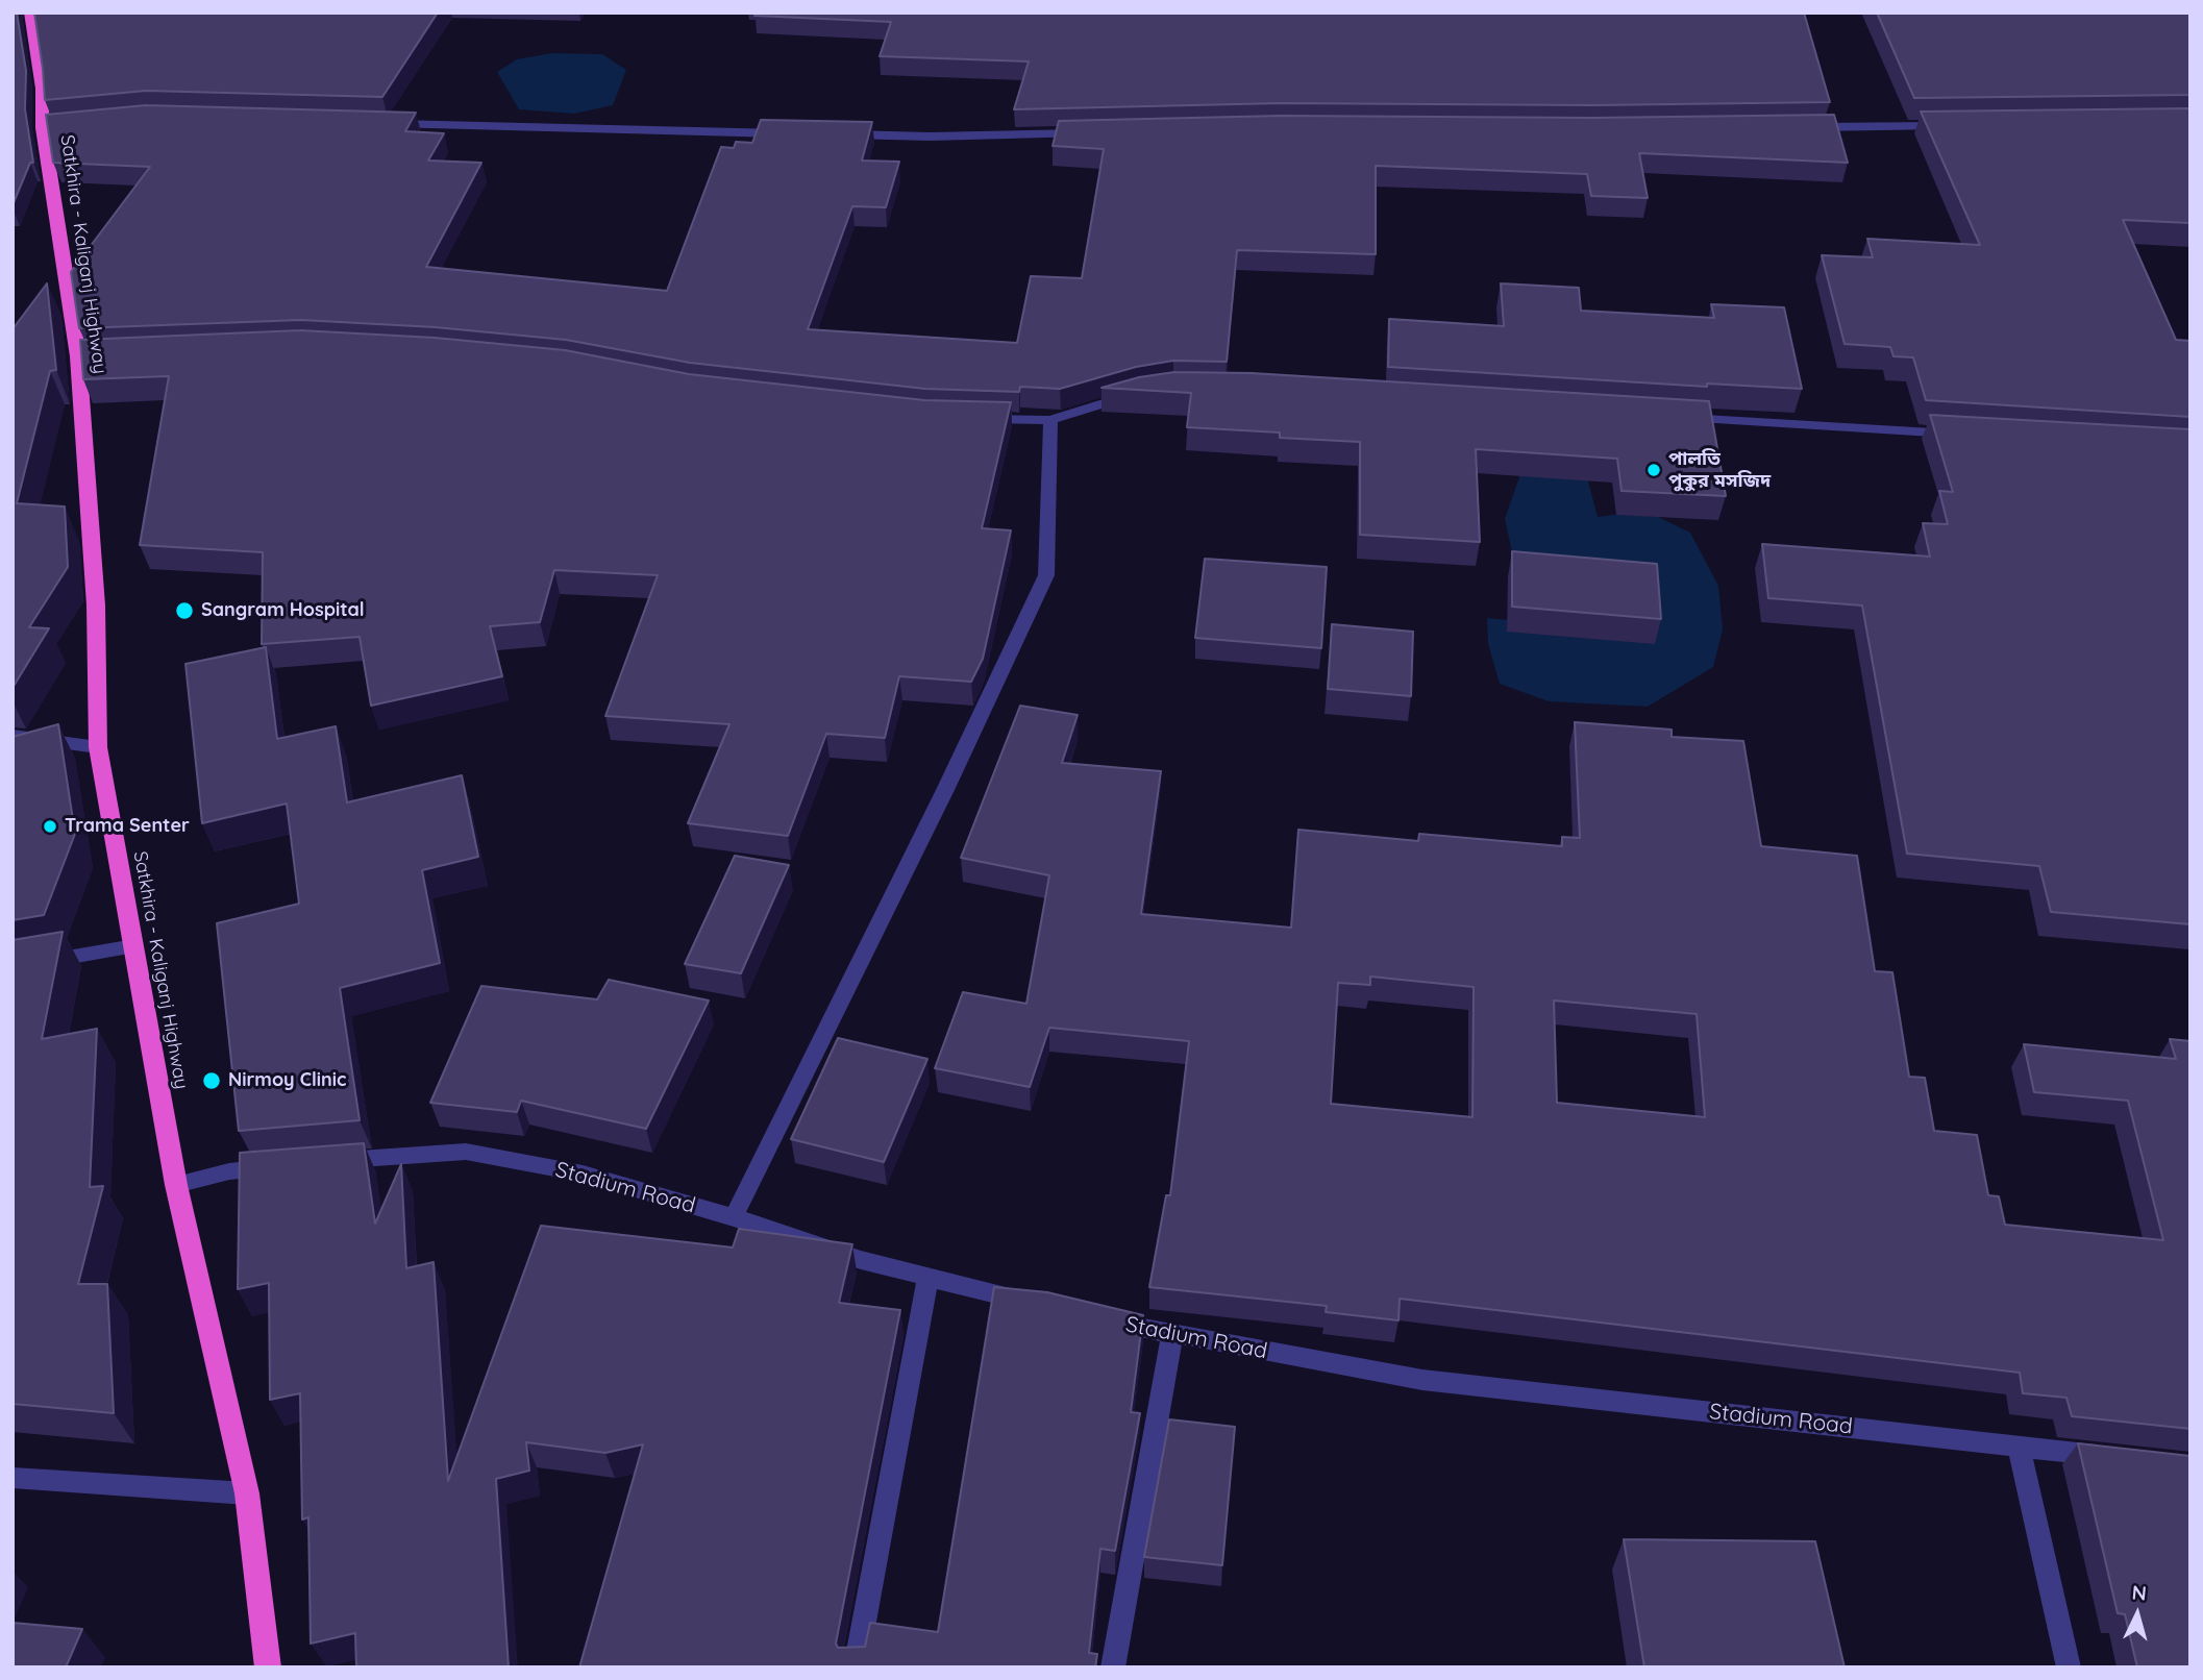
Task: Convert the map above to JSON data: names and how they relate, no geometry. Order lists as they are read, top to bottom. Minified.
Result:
{"streets":{"highway":["Satkhira - Kaliganj Highway"],"street":["Stadium Road"]},"places":["পালতি পুকুর মসজিদ","Sangram Hospital","Trama Senter","Nirmoy Clinic"],"north":"top"}
